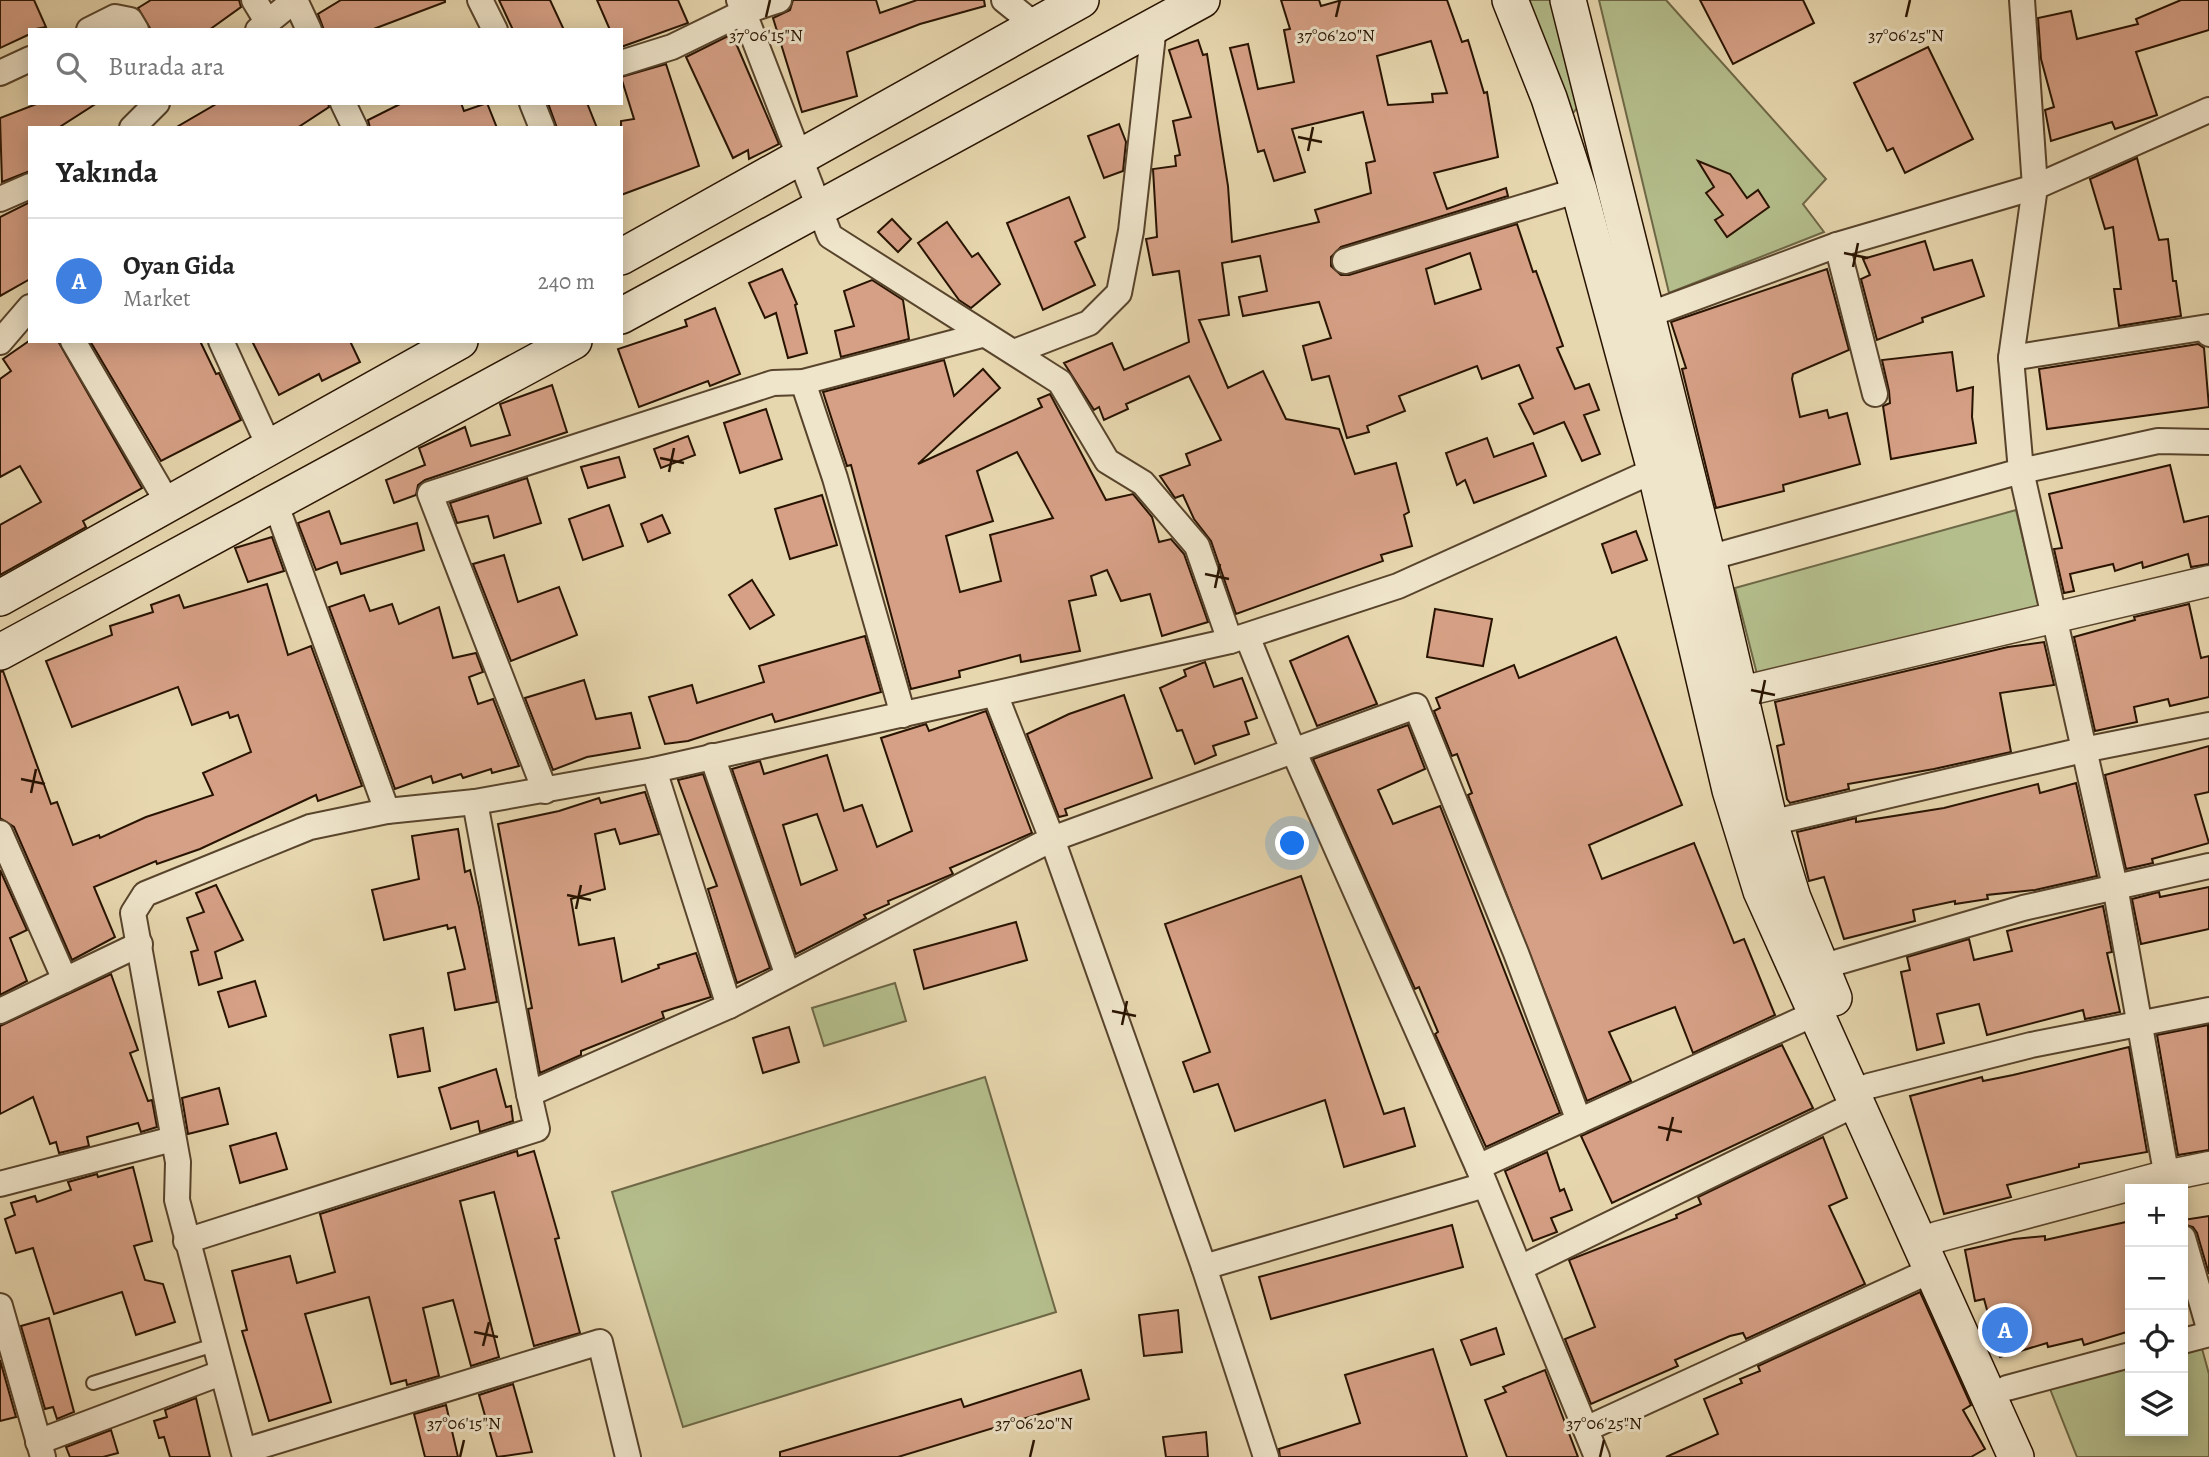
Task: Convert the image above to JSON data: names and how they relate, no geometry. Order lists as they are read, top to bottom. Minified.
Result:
{"page":{"search":"Burada ara","heading":"Yakında","list":[{"mark":"A","name":"Oyan Gida","note":"Market","value":"240 m"}],"map_buttons":["+","−"],"pins":"A"},"coordinates":["37°06'15\"N","37°06'20\"N","37°06'25\"N"]}
